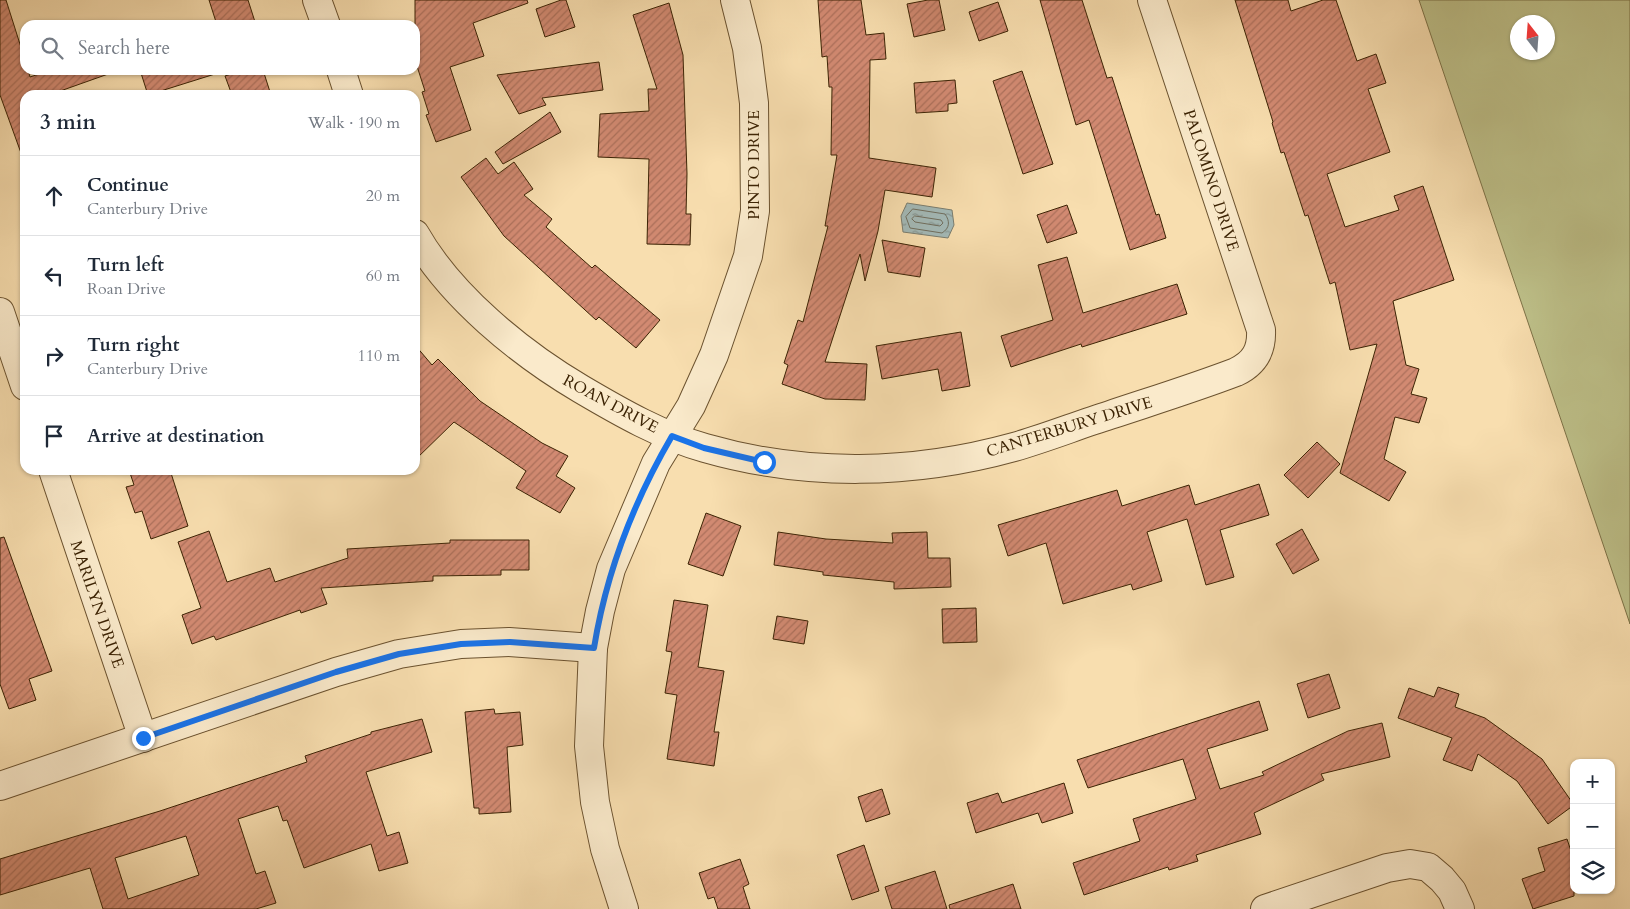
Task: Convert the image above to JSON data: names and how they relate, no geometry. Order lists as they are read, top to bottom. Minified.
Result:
{"streets":{"street":["PINTO DRIVE","PALOMINO DRIVE","ROAN DRIVE","CANTERBURY DRIVE","MARILYN DRIVE"]},"crossings":[["PINTO DRIVE","ROAN DRIVE"],["PINTO DRIVE","CANTERBURY DRIVE"],["PALOMINO DRIVE","CANTERBURY DRIVE"],["ROAN DRIVE","CANTERBURY DRIVE"]],"north":"top","page":{"search":"Search here","heading":["3 min","Walk · 190 m"],"list":[["Continue","Canterbury Drive","20 m"],["Turn left","Roan Drive","60 m"],["Turn right","Canterbury Drive","110 m"],"Arrive at destination"],"map_buttons":["+","−"]}}
